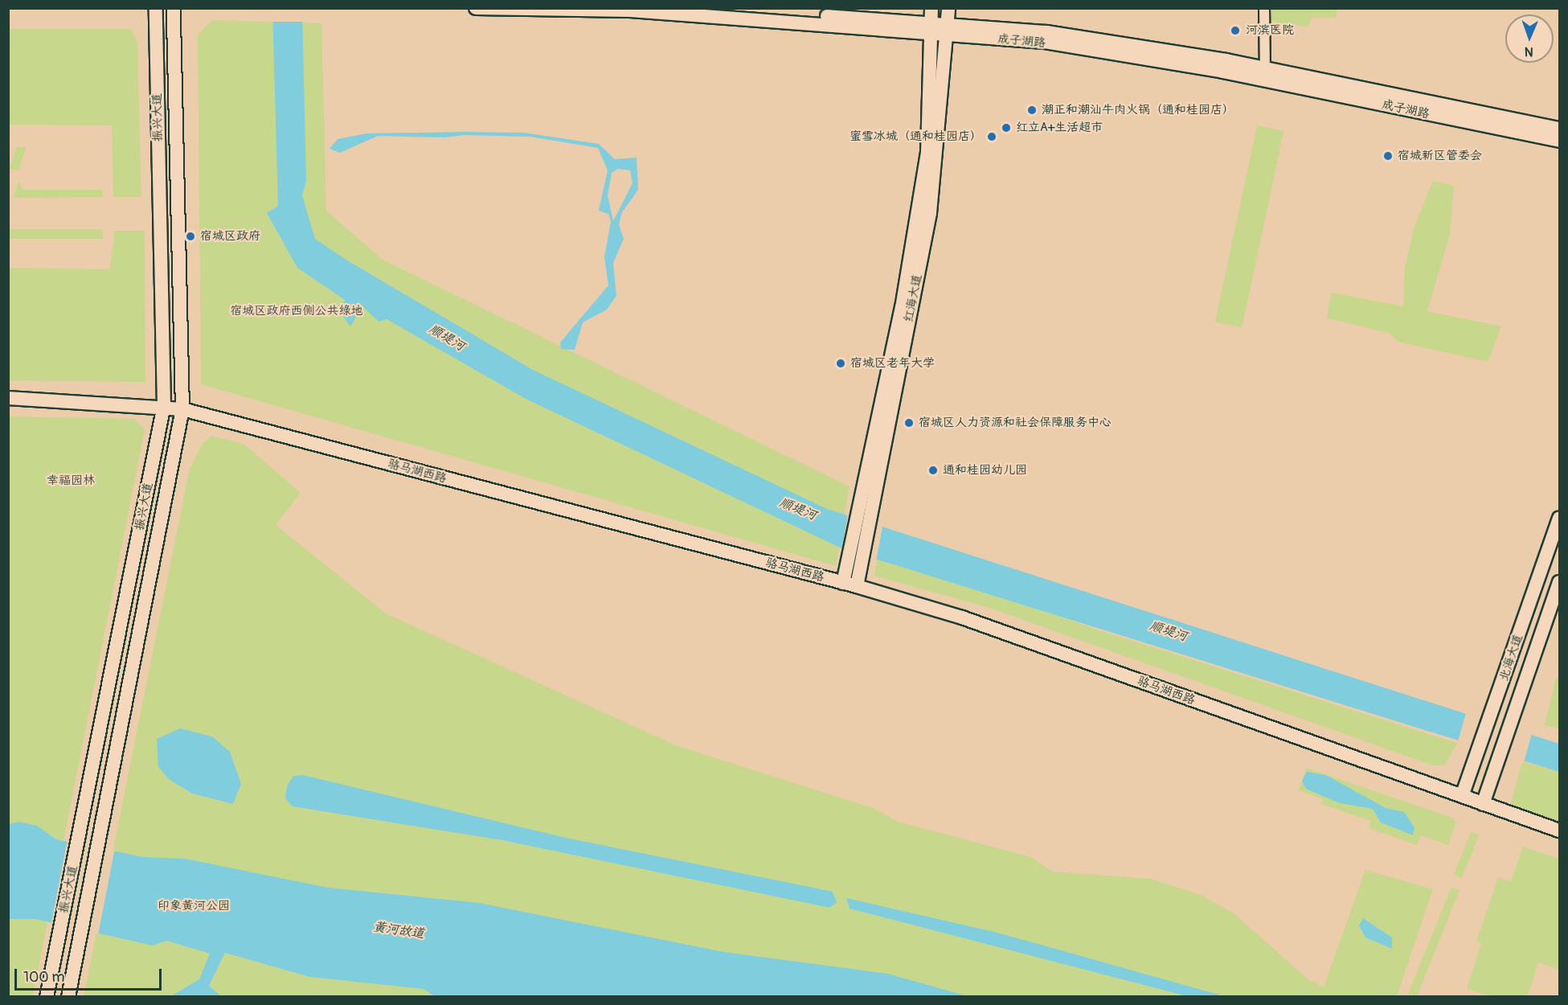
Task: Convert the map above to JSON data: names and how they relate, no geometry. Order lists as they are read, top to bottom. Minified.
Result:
{"streets":{"street":["成子湖路","振兴大道","红海大道","骆马湖西路","北海大道"]},"crossings":[["成子湖路","红海大道"],["振兴大道","骆马湖西路"],["红海大道","骆马湖西路"],["骆马湖西路","北海大道"]],"water":["顺堤河","黄河故道"],"parks":["宿城区政府西侧公共绿地","幸福园林","印象黄河公园"],"places":["河滨医院","潮正和潮汕牛肉火锅（通和桂园店）","红立A+生活超市","蜜雪冰城（通和桂园店）","宿城新区管委会","宿城区政府","宿城区老年大学","宿城区人力资源和社会保障服务中心","通和桂园幼儿园"],"scale_bar":"100 m","north":"bottom"}
